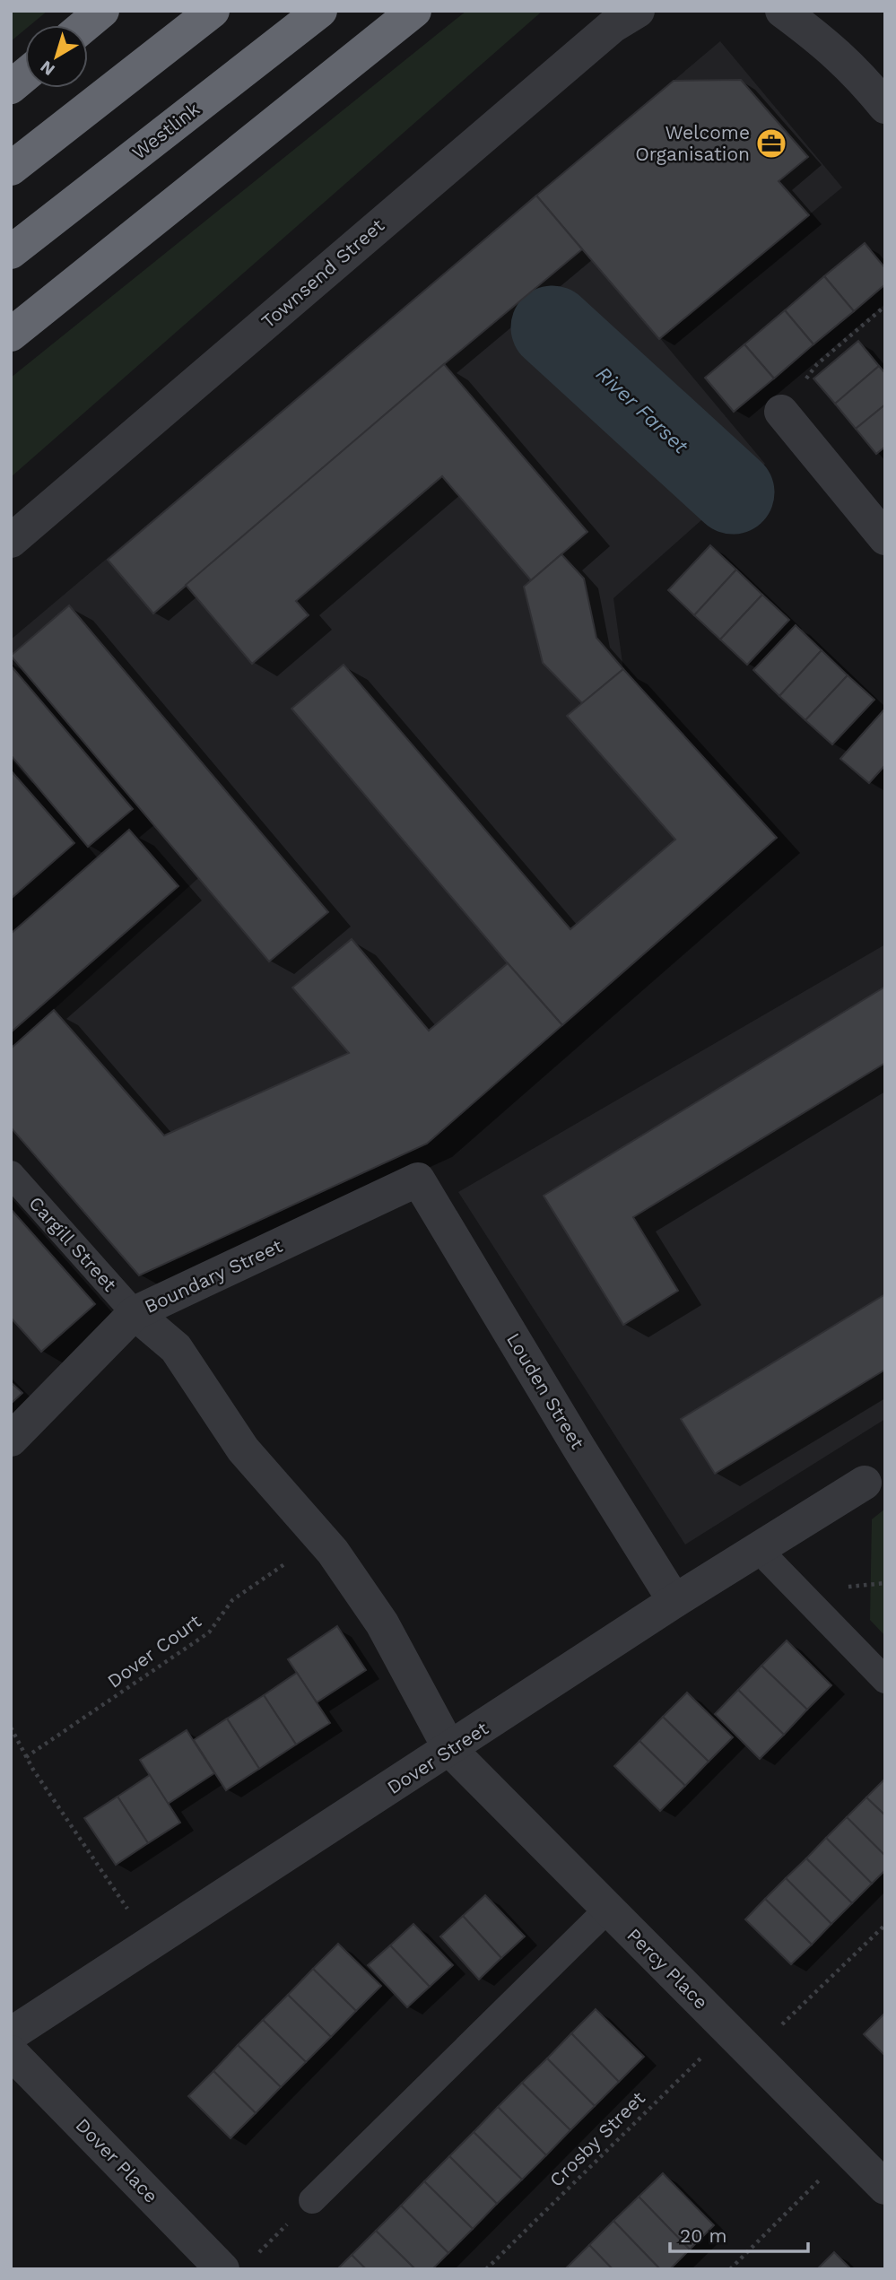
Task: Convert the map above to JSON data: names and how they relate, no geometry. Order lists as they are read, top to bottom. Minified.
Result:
{"streets":{"highway":["Westlink"],"street":["Townsend Street","Boundary Street","Louden Street","Dover Street","Percy Place","Dover Place"],"lane":["Cargill Street"],"path":["Dover Court","Crosby Street"]},"crossings":[["Cargill Street","Boundary Street"],["Cargill Street","Percy Place"],["Boundary Street","Louden Street"],["Boundary Street","Percy Place"],["Louden Street","Dover Street"],["Dover Court","Percy Place"],["Dover Street","Percy Place"],["Percy Place","Crosby Street"]],"water":["River Farset"],"places":{"office":["Welcome Organisation"]},"scale_bar":"20 m","north":"bottom left"}
